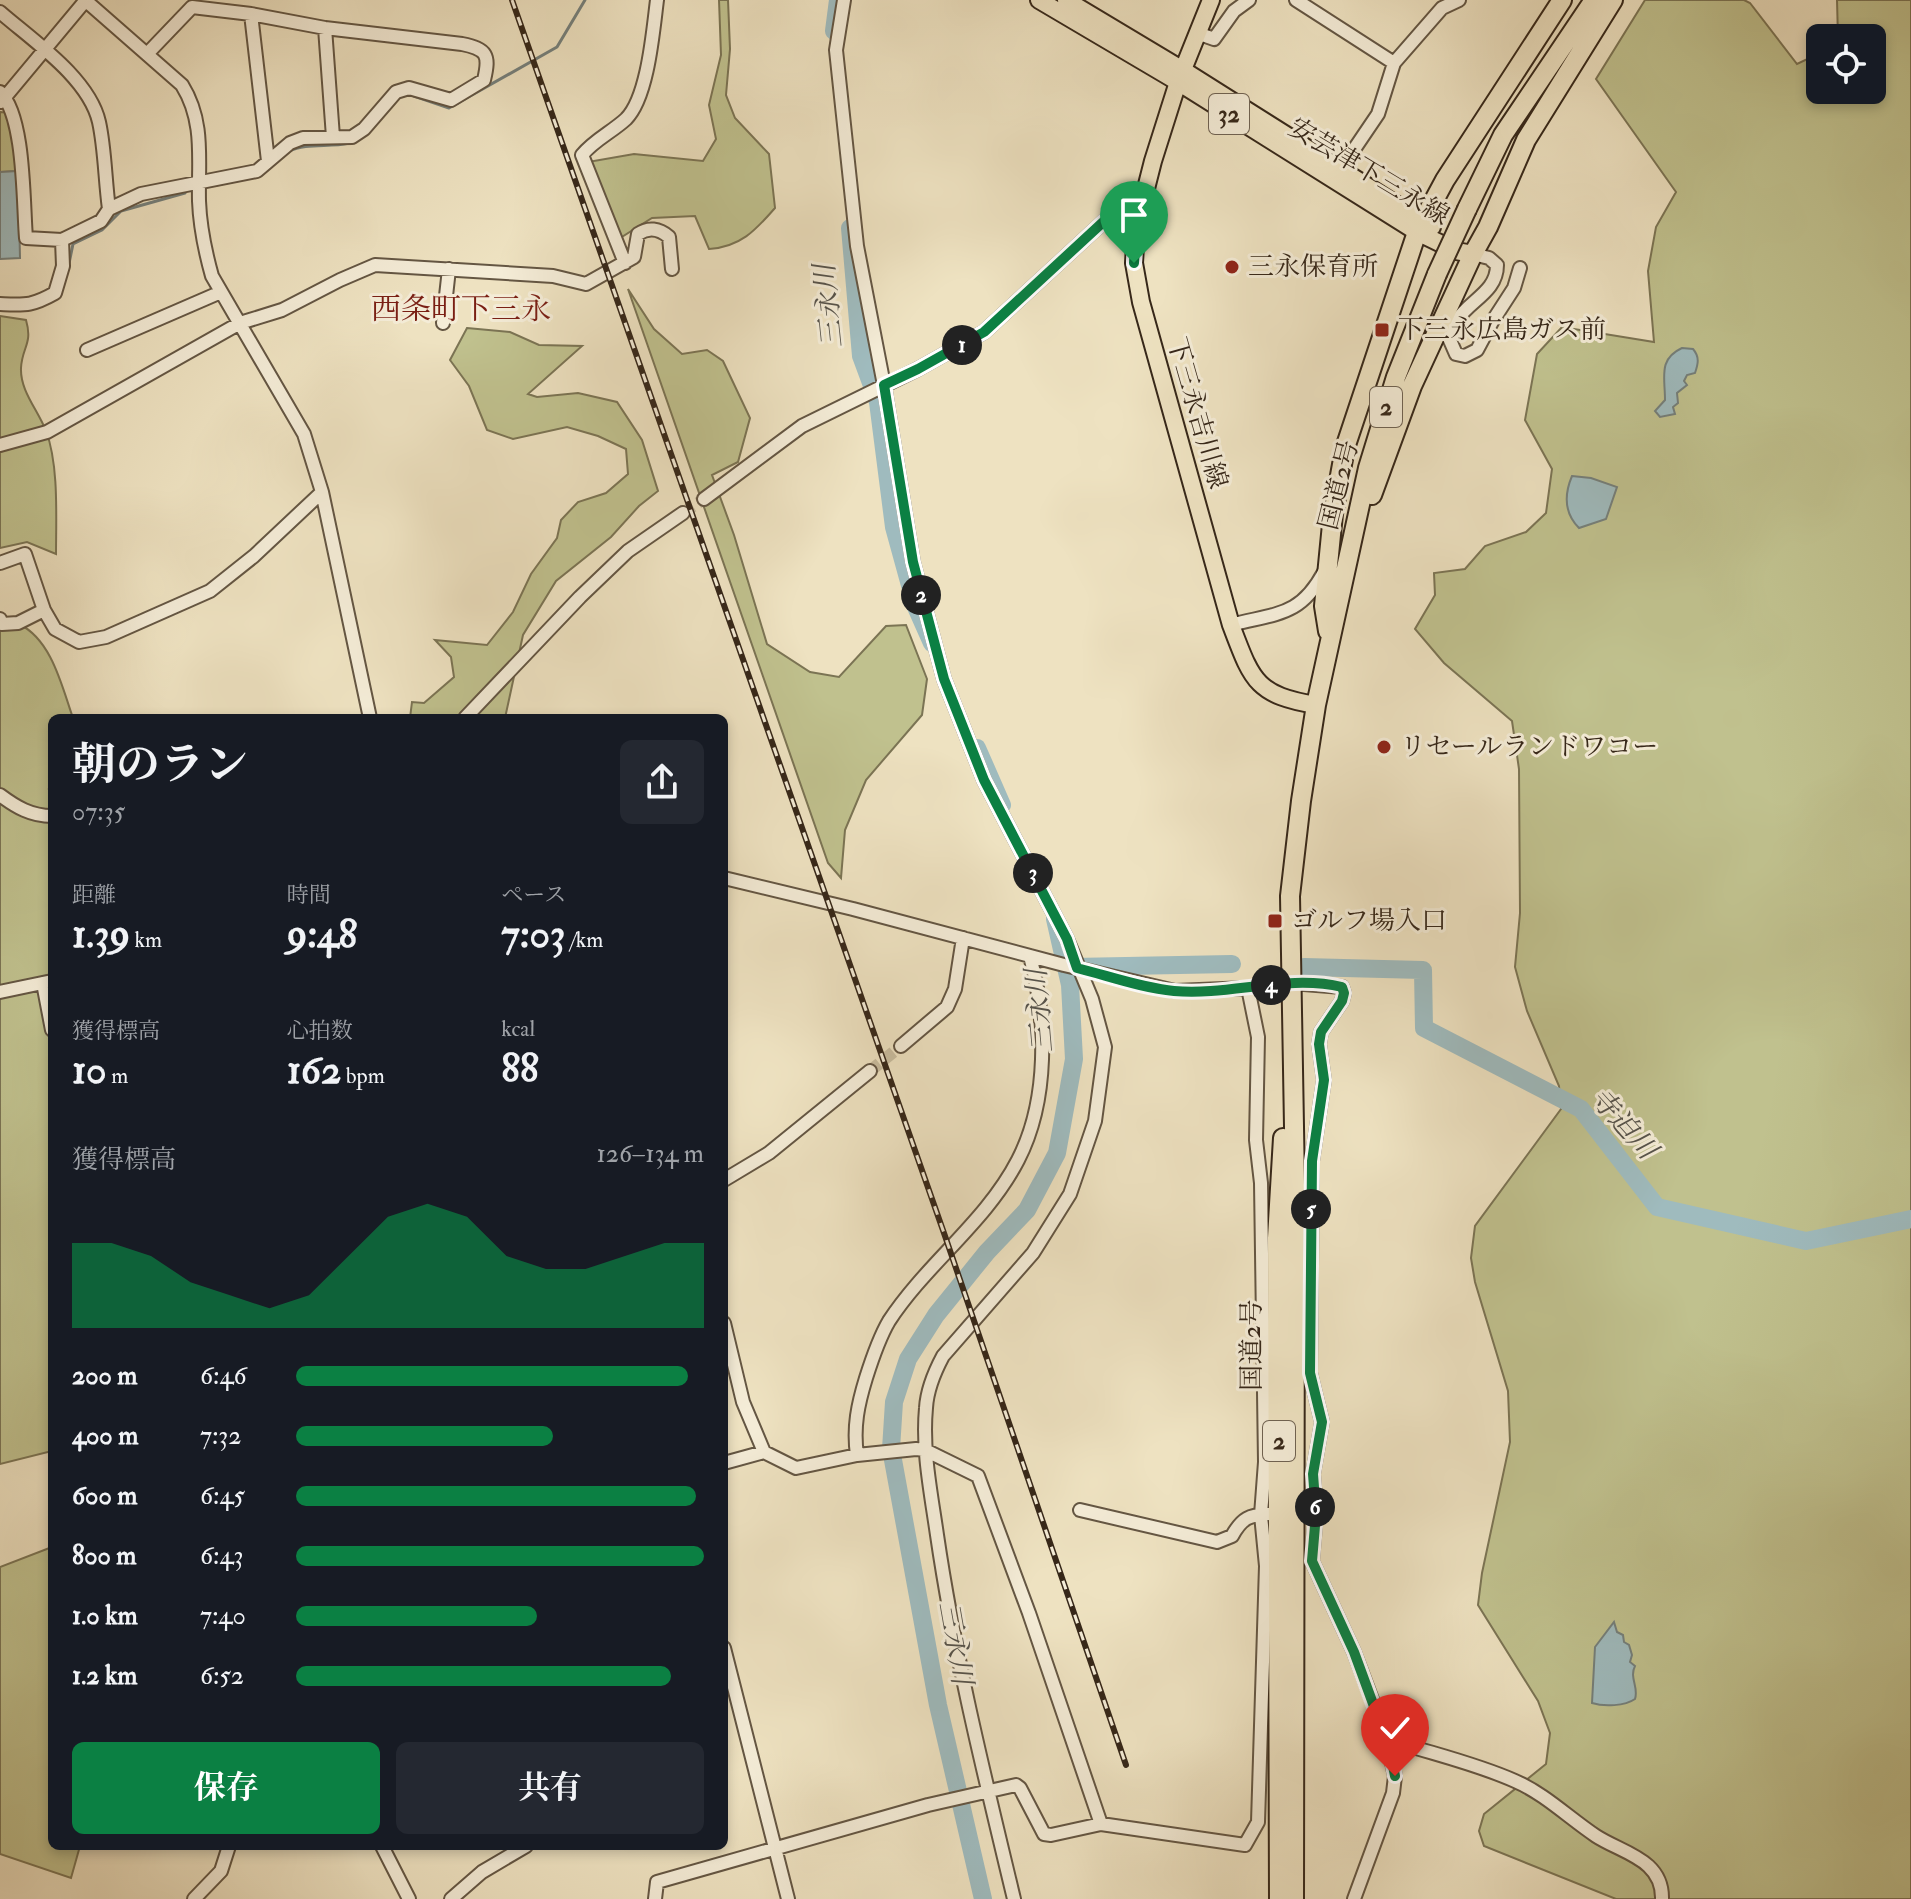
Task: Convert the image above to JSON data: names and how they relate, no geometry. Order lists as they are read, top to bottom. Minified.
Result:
{"streets":{"highway":["2","国道2号"],"main road":["32","安芸津下三永線","下三永吉川線"]},"crossings":[["安芸津下三永線","下三永吉川線"],["下三永吉川線","国道2号"]],"districts":["西条町下三永"],"water":["三永川","寺迫川"],"places":{"other":["三永保育所","リセールランドワコー"],"transit":["下三永広島ガス前","ゴルフ場入口"]},"page":{"pins":["1","2","3","4","5","6"],"heading":["朝のラン","07:35"],"stats":[["距離","1.39 km"],["時間","9:48"],["ペース","7:03 /km"],["獲得標高","10 m"],["心拍数","162 bpm"],["kcal","88"]],"chart":["獲得標高","126–134 m"],"list":[{"name":"200 m","note":"6:46"},{"name":"400 m","note":"7:32"},{"name":"600 m","note":"6:45"},{"name":"800 m","note":"6:43"},{"name":"1.0 km","note":"7:40"},{"name":"1.2 km","note":"6:52"}],"buttons":["保存","共有"]}}
